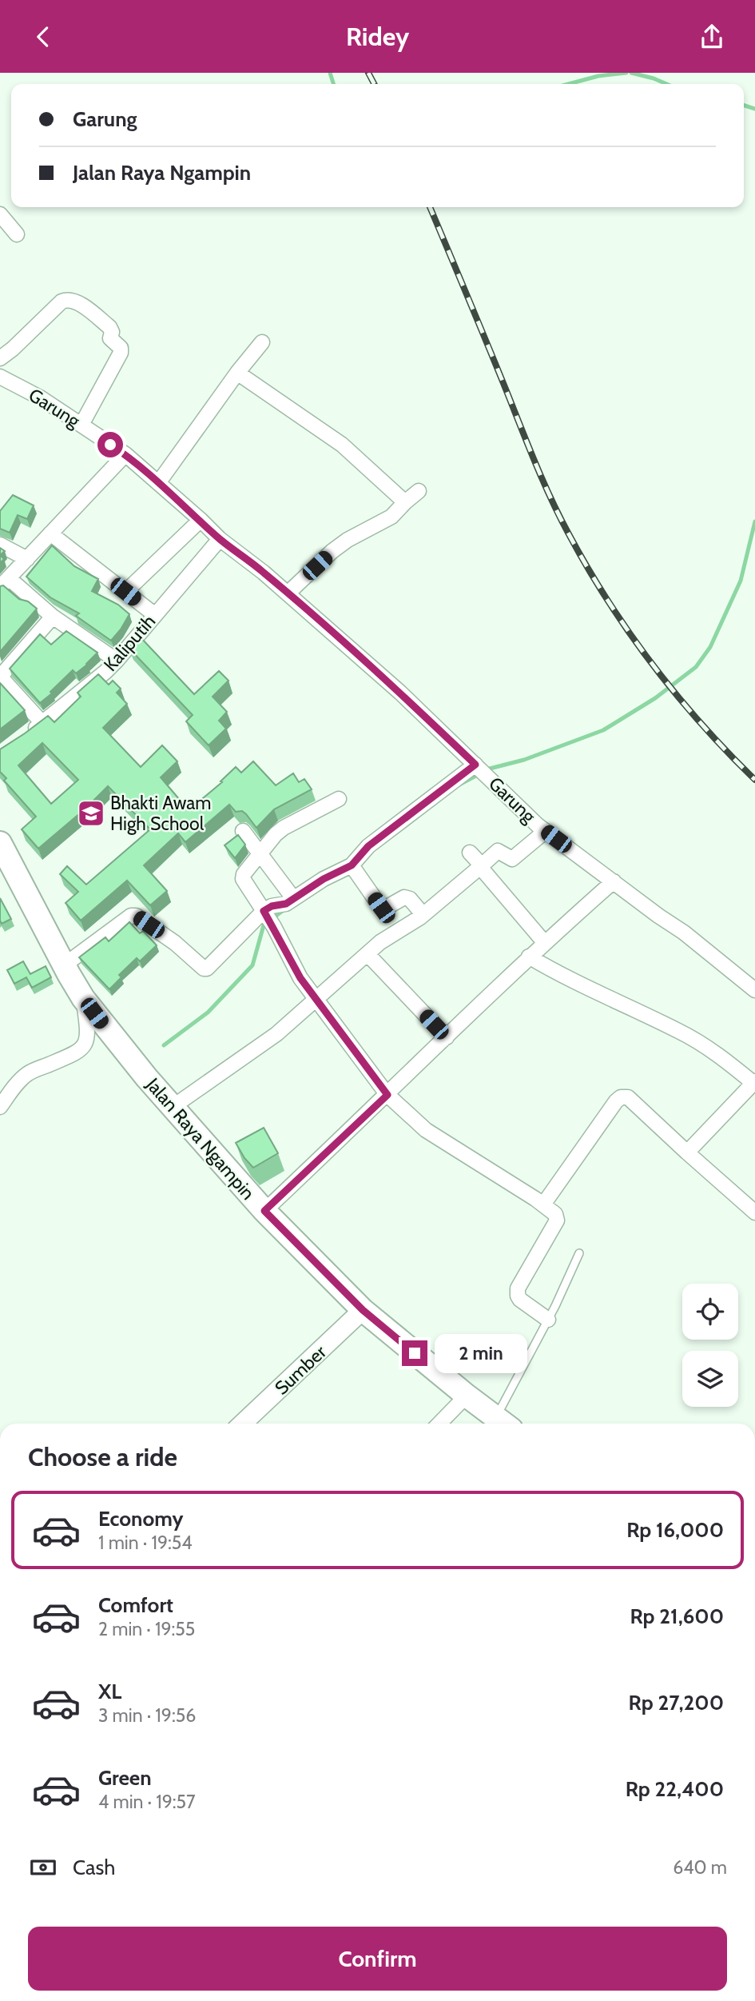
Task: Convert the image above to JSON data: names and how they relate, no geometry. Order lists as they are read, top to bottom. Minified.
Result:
{"streets":{"main road":["Jalan Raya Ngampin"],"street":["Garung","Kaliputih","Sumber"]},"crossings":[["Garung","Kaliputih"],["Jalan Raya Ngampin","Sumber"]],"places":{"school or university":["Bhakti Awam High School"]},"page":{"header":"Ridey","banner":["Garung","Jalan Raya Ngampin"],"bubble":"2 min","heading":"Choose a ride","list":[{"name":"Economy","note":"1 min · 19:54","value":"Rp 16,000"},{"name":"Comfort","note":"2 min · 19:55","value":"Rp 21,600"},{"name":"XL","note":"3 min · 19:56","value":"Rp 27,200"},{"name":"Green","note":"4 min · 19:57","value":"Rp 22,400"}],"pay":["Cash","640 m"],"buttons":"Confirm"}}
